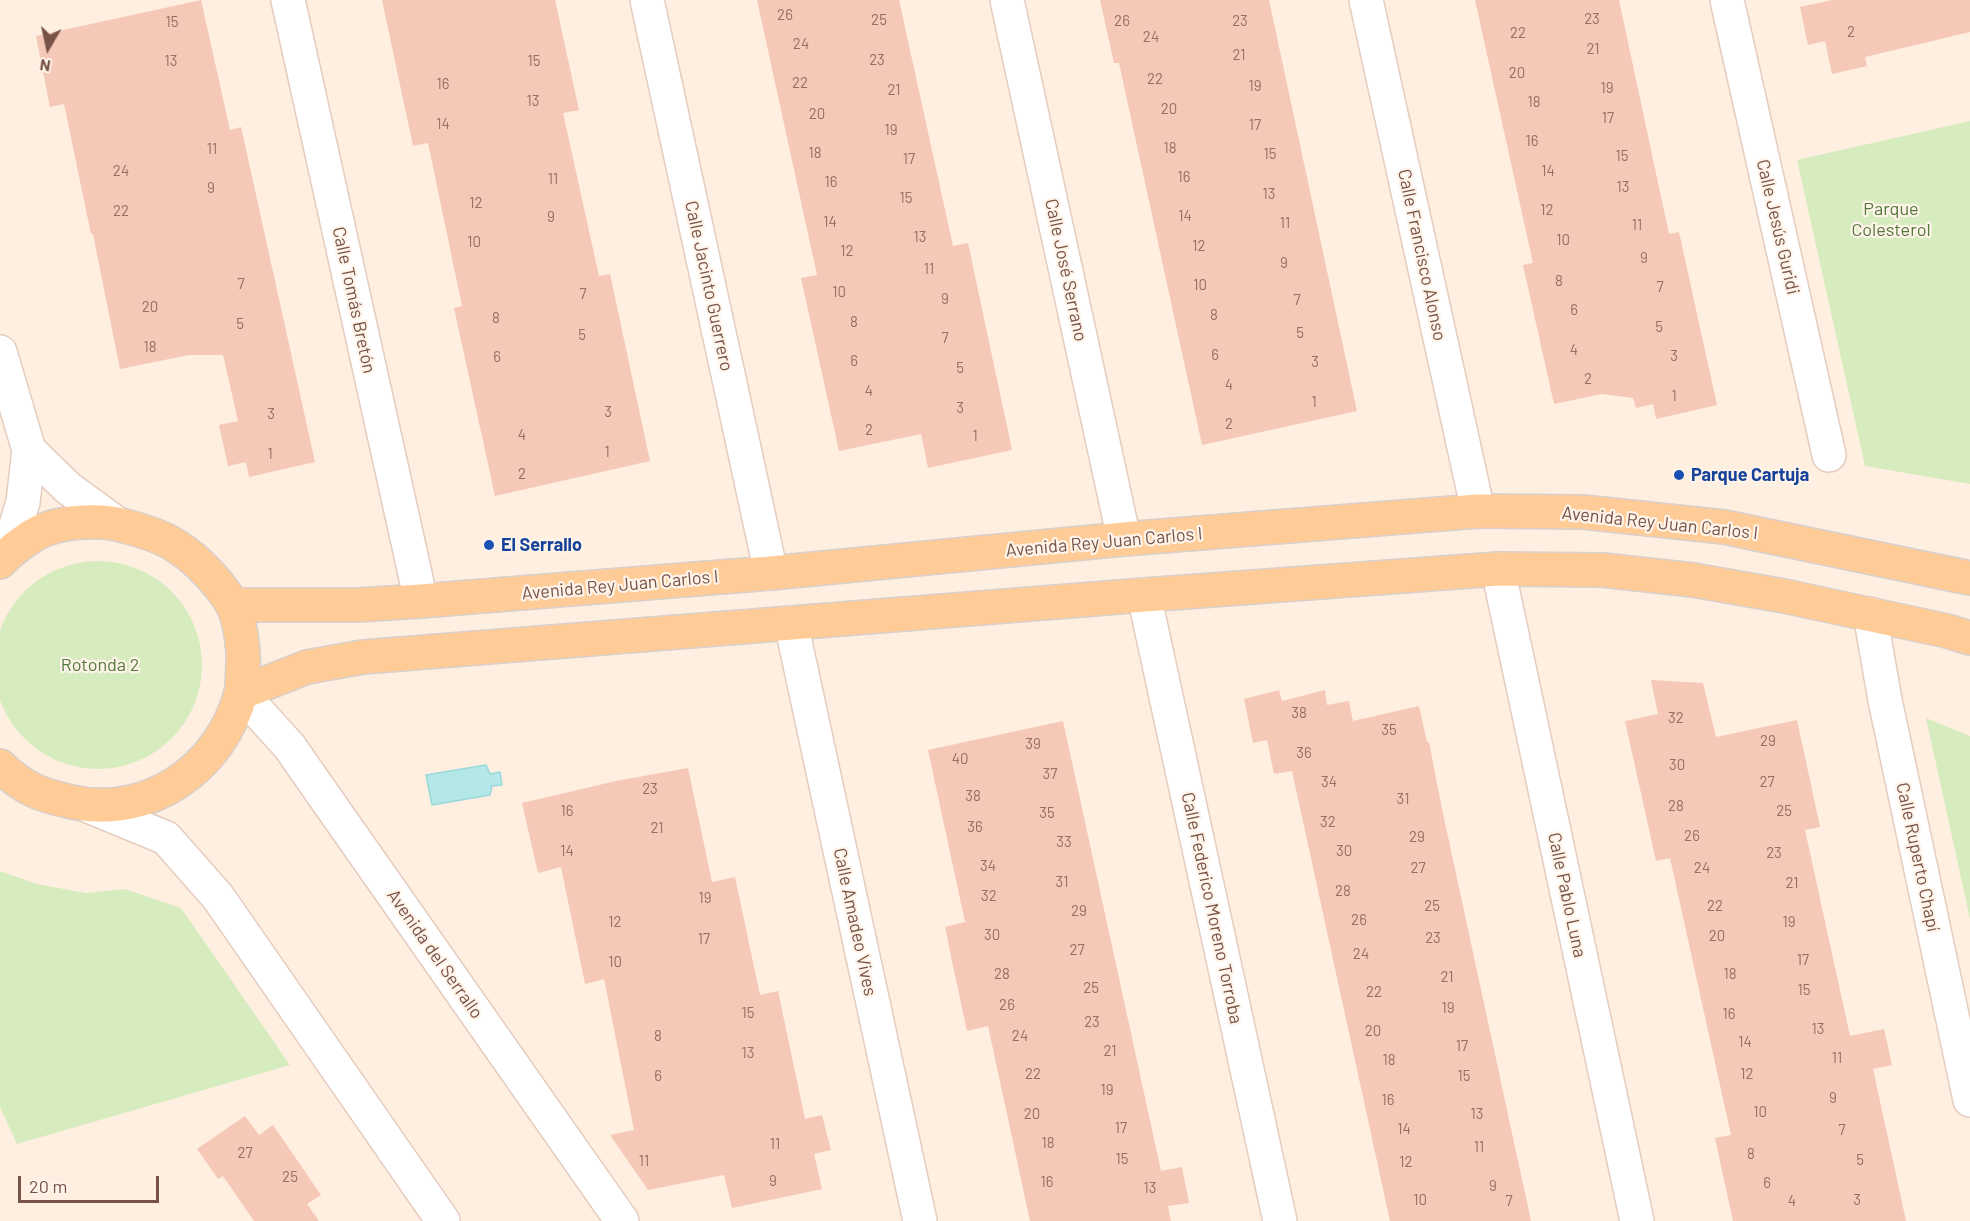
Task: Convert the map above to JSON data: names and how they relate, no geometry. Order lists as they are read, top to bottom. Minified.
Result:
{"streets":{"main road":["Avenida Rey Juan Carlos I"],"street":["Calle Jesús Guridi","Calle Francisco Alonso","Calle José Serrano","Calle Jacinto Guerrero","Calle Tomás Bretón","Calle Ruperto Chapí","Calle Pablo Luna","Calle Federico Moreno Torroba","Calle Amadeo Vives","Avenida del Serrallo"]},"crossings":[["Calle Francisco Alonso","Avenida Rey Juan Carlos I"],["Calle José Serrano","Avenida Rey Juan Carlos I"],["Calle Jacinto Guerrero","Avenida Rey Juan Carlos I"],["Calle Tomás Bretón","Avenida Rey Juan Carlos I"]],"parks":["Parque Colesterol","Rotonda 2"],"places":["Parque Cartuja","El Serrallo"],"house_numbers":["26","23","25","26","23","15","2","22","24","24","21","21","23","13","15","20","22","22","16","19","19","21","13","18","20","20","17","14","17","19","16","18","11","18","15","15","17","24","14","16","11","16","13","9","13","15","12","12","22","14","9","14","11","11","13","10","10","12","12","9","9","11","8","7","10","7","10","7","9","7","20","6","8","8","8","5","5","5","5","7","18","4","6","3","6","6","3","5","2","4","4","1","1","3","3","3","2","2","4","1","1","1","2","38","32","35","29","39","36","40","30","37","34","27","23","38","31","28","16","25","35","32","36","21","26","29","33","14","30","23","34","27","24","31","21","28","32","19","25","22","29","26","12","19","30","20","23","17","27","24","17","10","28","18","21","25","15","22","26","19","15","16","23","13","20","8","24","14","17","21","13","11","18","22","12","6","15","19","9","16","10","20","13","17","14","7","18","11","11","27","8","15","5","11","12","25","9","16","6","9","13","10","3","7","4"],"scale_bar":"20 m","north":"bottom"}
